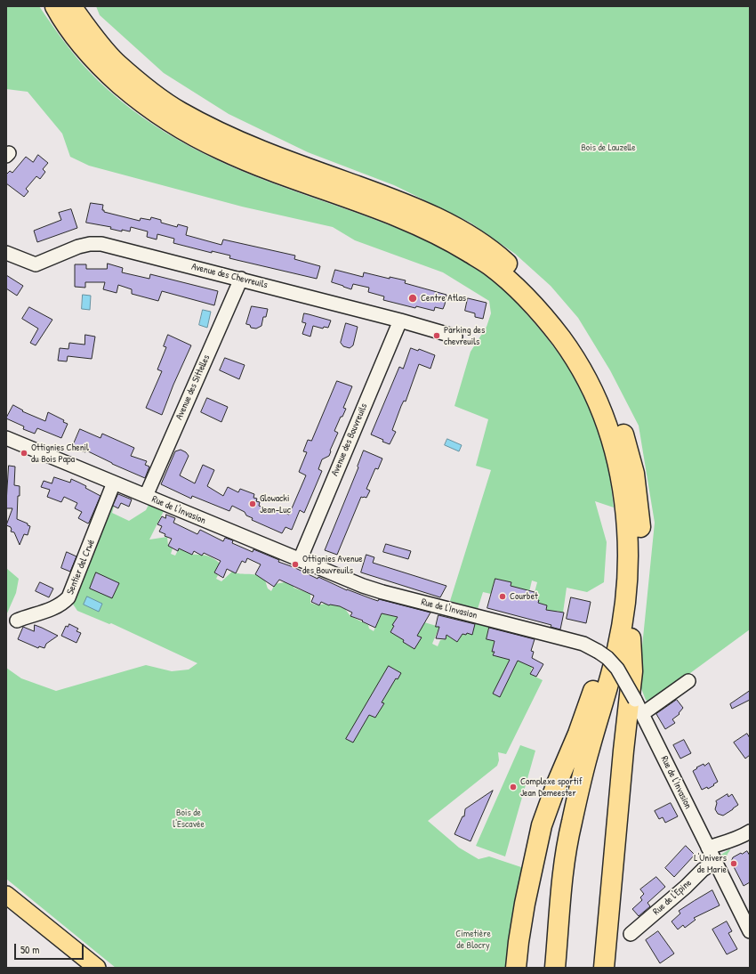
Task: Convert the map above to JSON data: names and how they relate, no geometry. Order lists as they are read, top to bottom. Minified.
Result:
{"streets":{"street":["Avenue des Chevreuils","Avenue des Sittelles","Avenue des Bouvreuils","Rue de l'Invasion","Sentier del Crwé","Rue de l'Epine"]},"crossings":[["Avenue des Chevreuils","Avenue des Sittelles"],["Avenue des Chevreuils","Avenue des Bouvreuils"],["Avenue des Sittelles","Rue de l'Invasion"],["Avenue des Bouvreuils","Rue de l'Invasion"],["Rue de l'Invasion","Sentier del Crwé"],["Rue de l'Invasion","Rue de l'Epine"]],"parks":["Bois de Lauzelle","Bois de l'Escavée","Cimetière de Blocry"],"places":["Centre Atlas","Parking des chevreuils","Ottignies Chenil du Bois Papa","Glowacki Jean-Luc","Ottignies Avenue des Bouvreuils","Courbet","Complexe sportif Jean Demeester","L'Univers de Marie"],"scale_bar":"50 m"}
